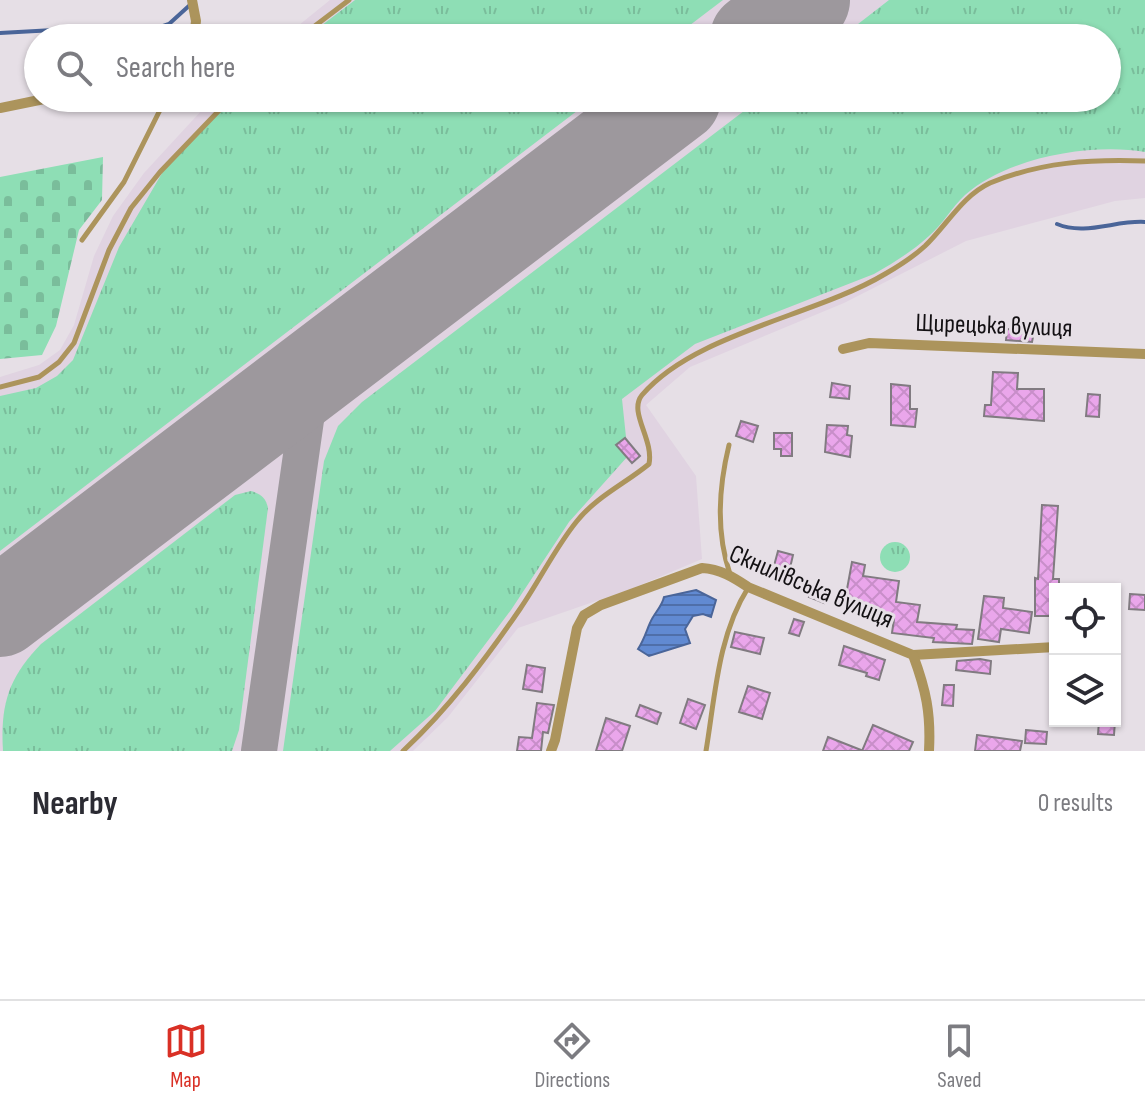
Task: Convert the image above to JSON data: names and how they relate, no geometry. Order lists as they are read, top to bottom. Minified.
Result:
{"streets":{"street":["Щирецька вулиця","Скнилівська вулиця"]},"page":{"search":"Search here","heading":["Nearby","0 results"],"nav":["Map","Directions","Saved"]}}
